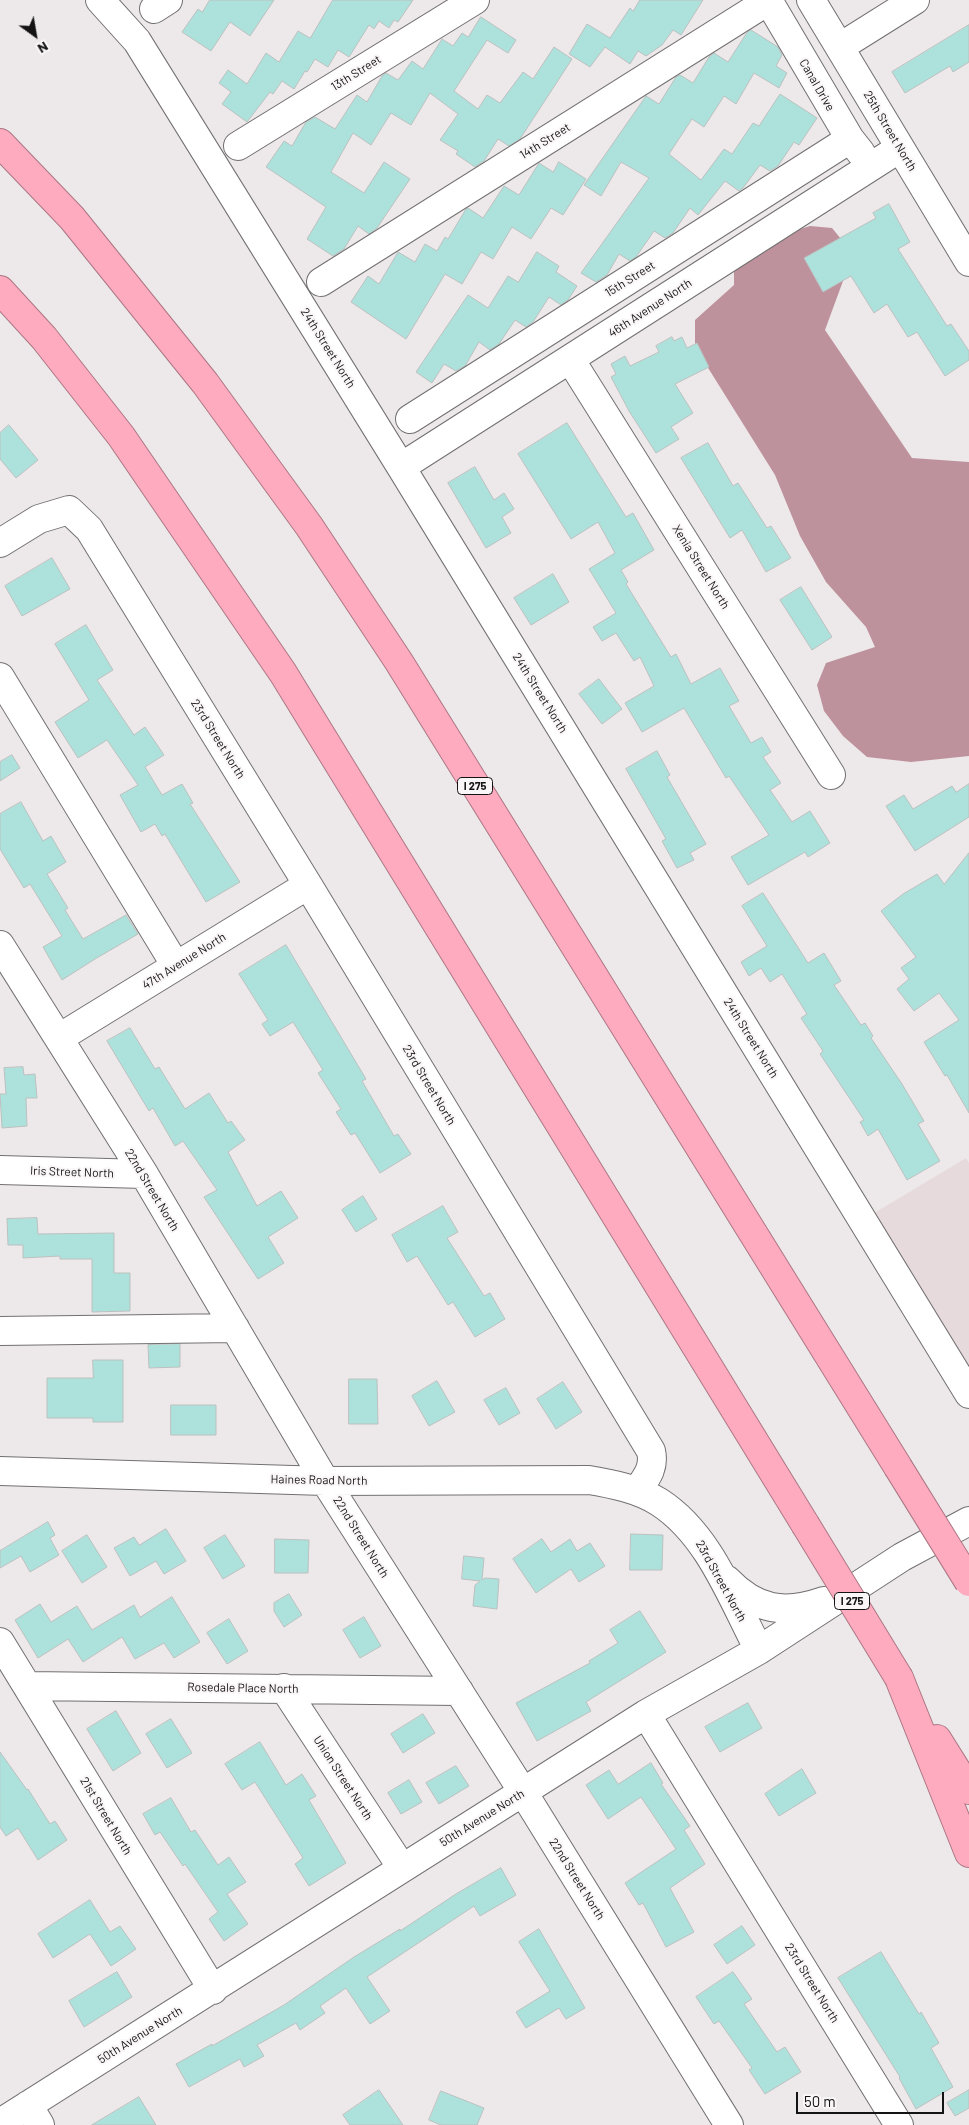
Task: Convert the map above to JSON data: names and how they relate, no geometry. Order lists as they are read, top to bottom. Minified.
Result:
{"streets":{"highway":["I 275"],"street":["13th Street","Canal Drive","25th Street North","14th Street","15th Street","46th Avenue North","24th Street North","Xenia Street North","23rd Street North","47th Avenue North","Iris Street North","22nd Street North","Haines Road North","Rosedale Place North","Union Street North","21st Street North","50th Avenue North"]},"crossings":[["Canal Drive","14th Street"],["Canal Drive","15th Street"],["Canal Drive","46th Avenue North"],["25th Street North","46th Avenue North"],["46th Avenue North","24th Street North"],["46th Avenue North","Xenia Street North"],["23rd Street North","47th Avenue North"],["23rd Street North","Haines Road North"],["23rd Street North","50th Avenue North"],["47th Avenue North","22nd Street North"],["Iris Street North","22nd Street North"],["22nd Street North","Haines Road North"],["22nd Street North","Rosedale Place North"],["22nd Street North","50th Avenue North"],["Rosedale Place North","Union Street North"],["Rosedale Place North","21st Street North"],["Union Street North","50th Avenue North"],["21st Street North","50th Avenue North"]],"scale_bar":"50 m","north":"bottom right"}
